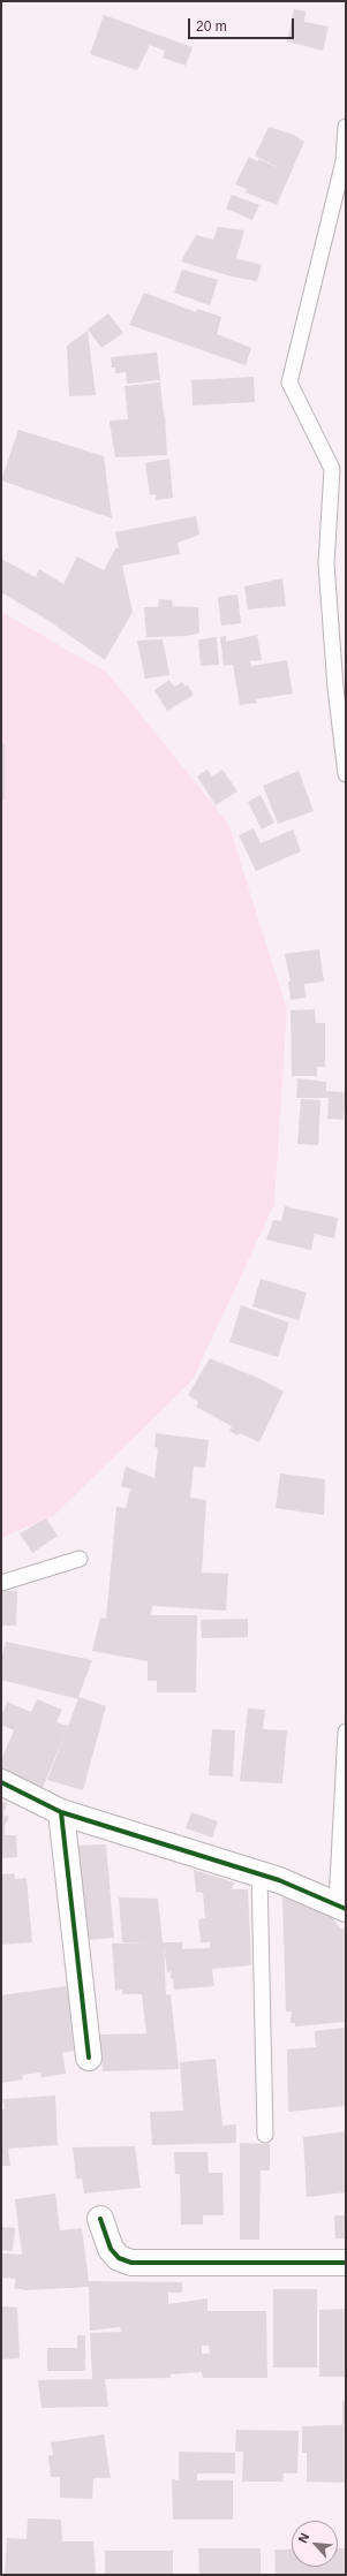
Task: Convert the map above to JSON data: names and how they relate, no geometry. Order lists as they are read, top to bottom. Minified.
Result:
{"scale_bar":"20 m","north":"top left"}
